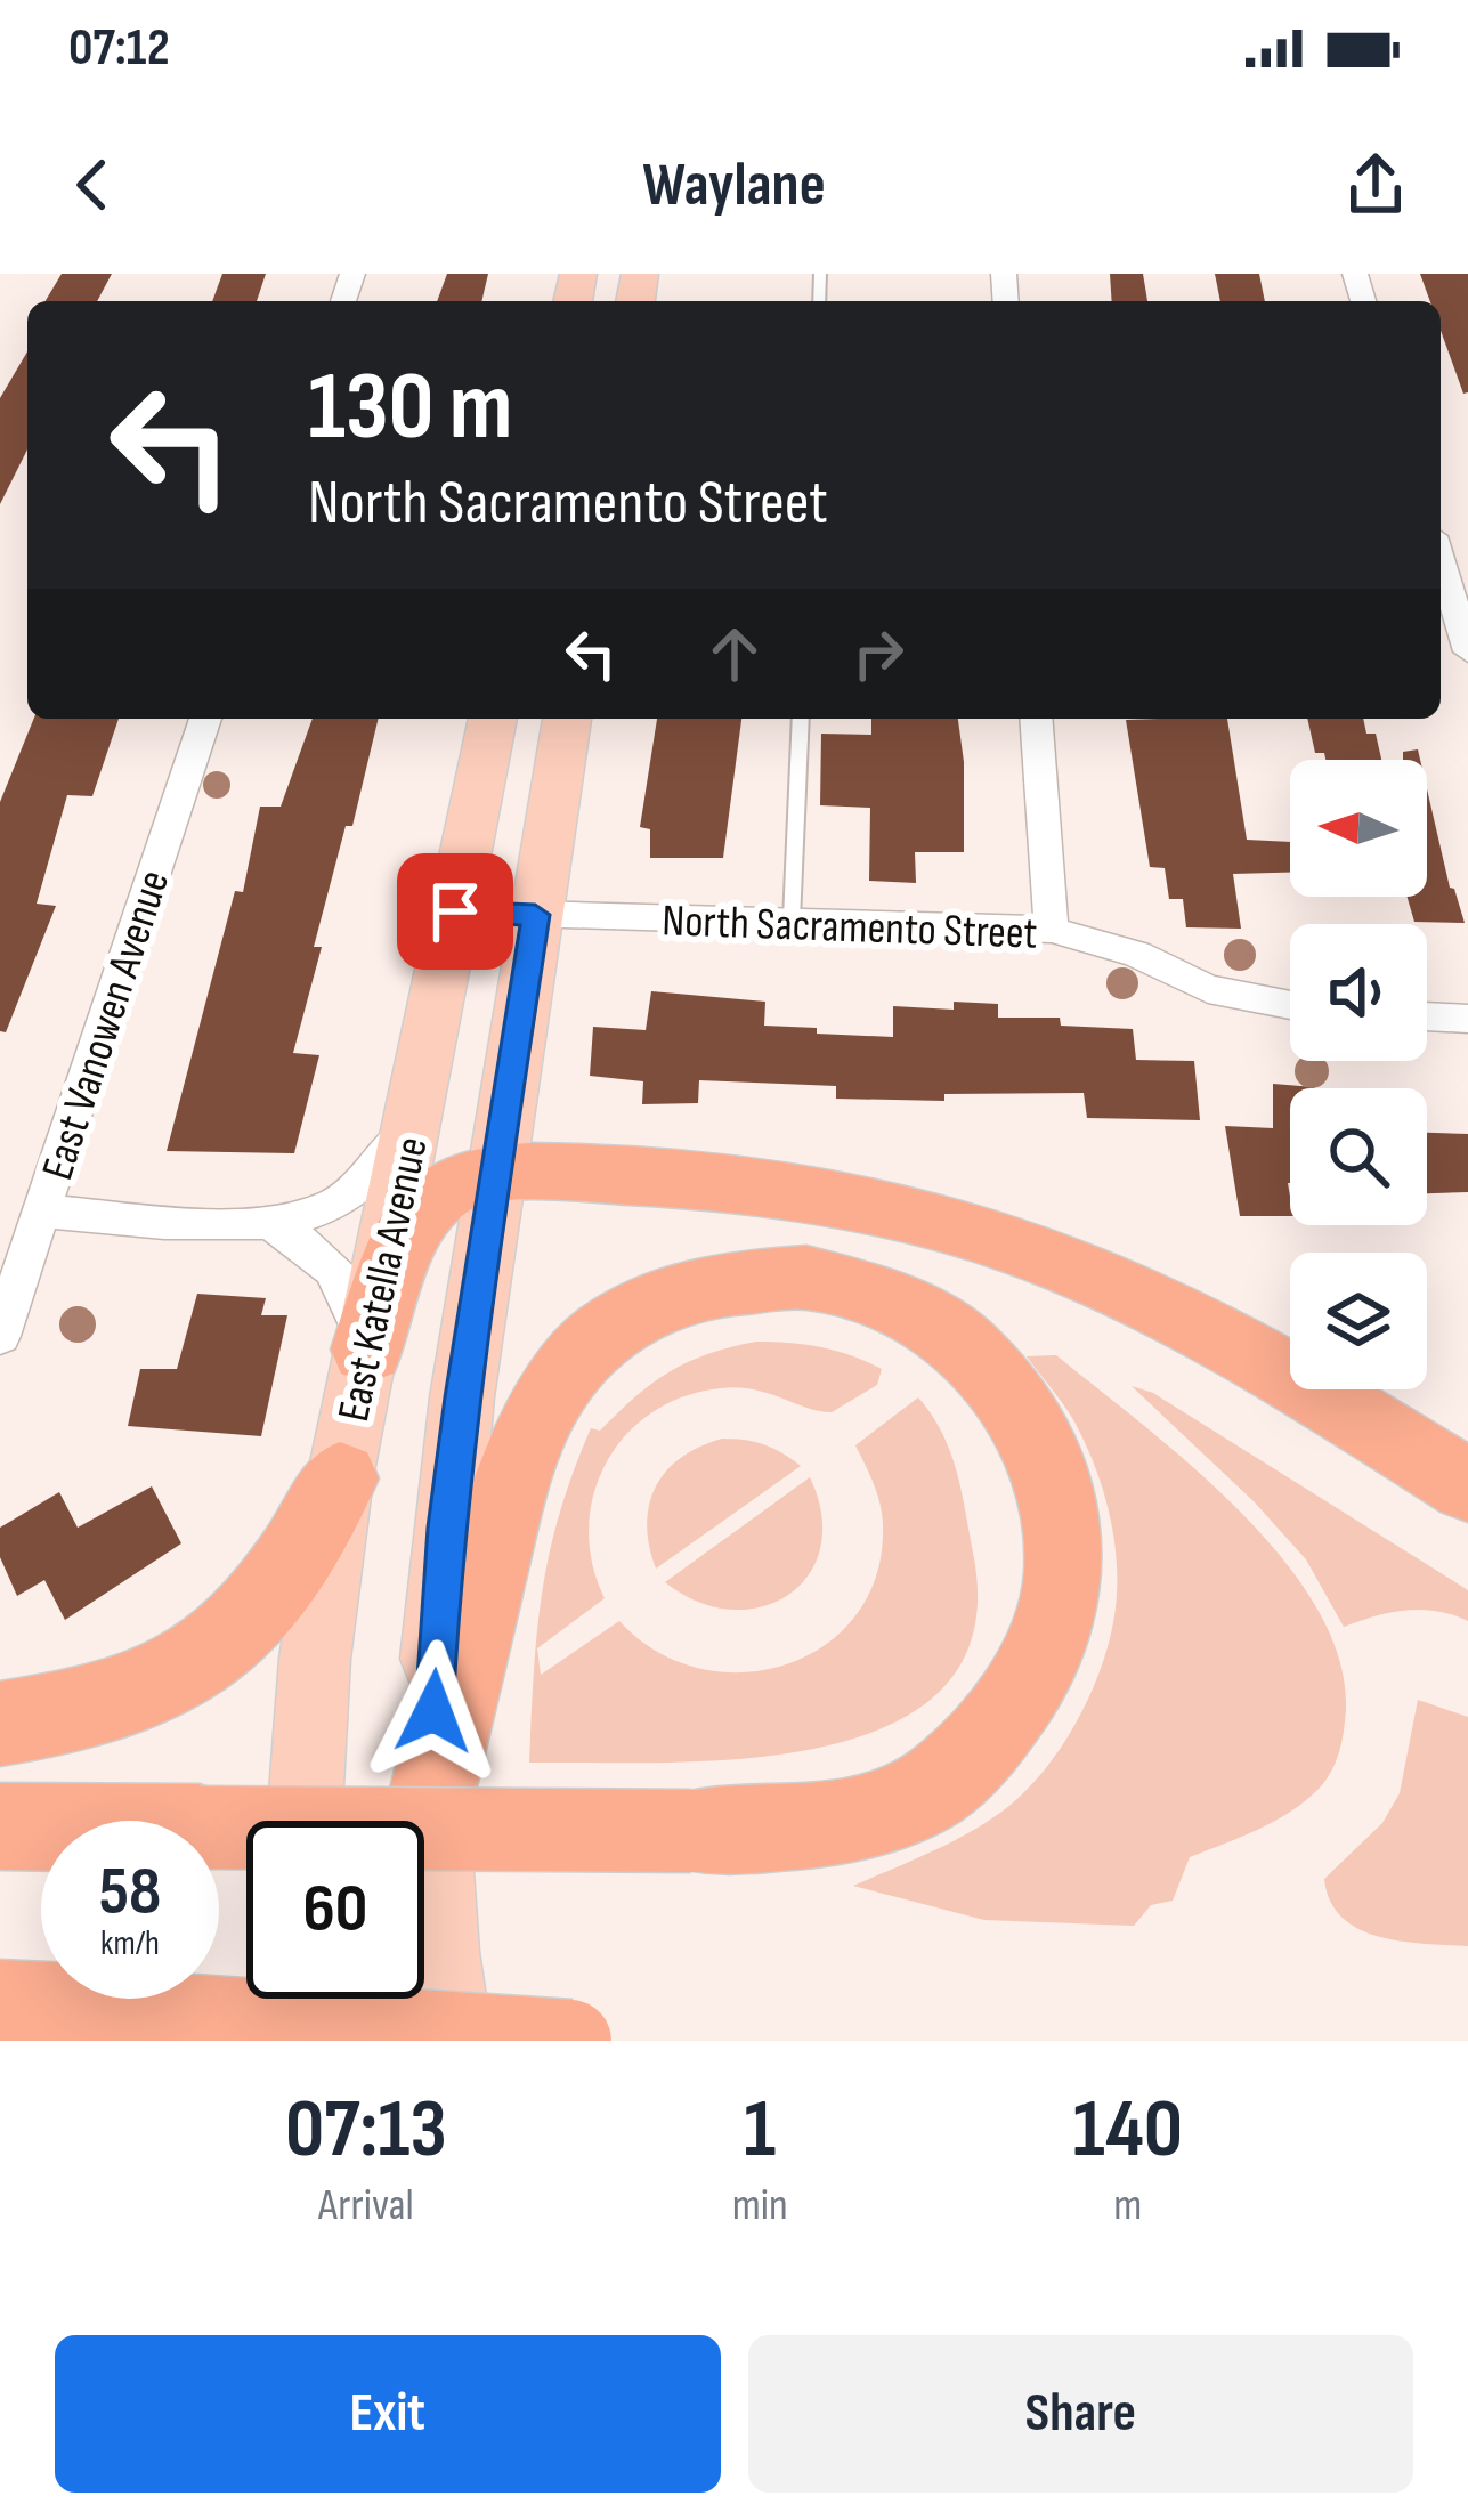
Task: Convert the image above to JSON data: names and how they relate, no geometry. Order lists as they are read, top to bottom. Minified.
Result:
{"streets":{"main road":["East Katella Avenue"],"street":["North Sacramento Street","East Vanowen Avenue"]},"crossings":[["North Sacramento Street","East Katella Avenue"]],"north":"left","page":{"status":"07:12","header":"Waylane","turn":["130 m","North Sacramento Street"],"speed":"58 km/h","limit":"60","eta":["07:13","Arrival","1","min","140","m"],"buttons":["Exit","Share"]}}
